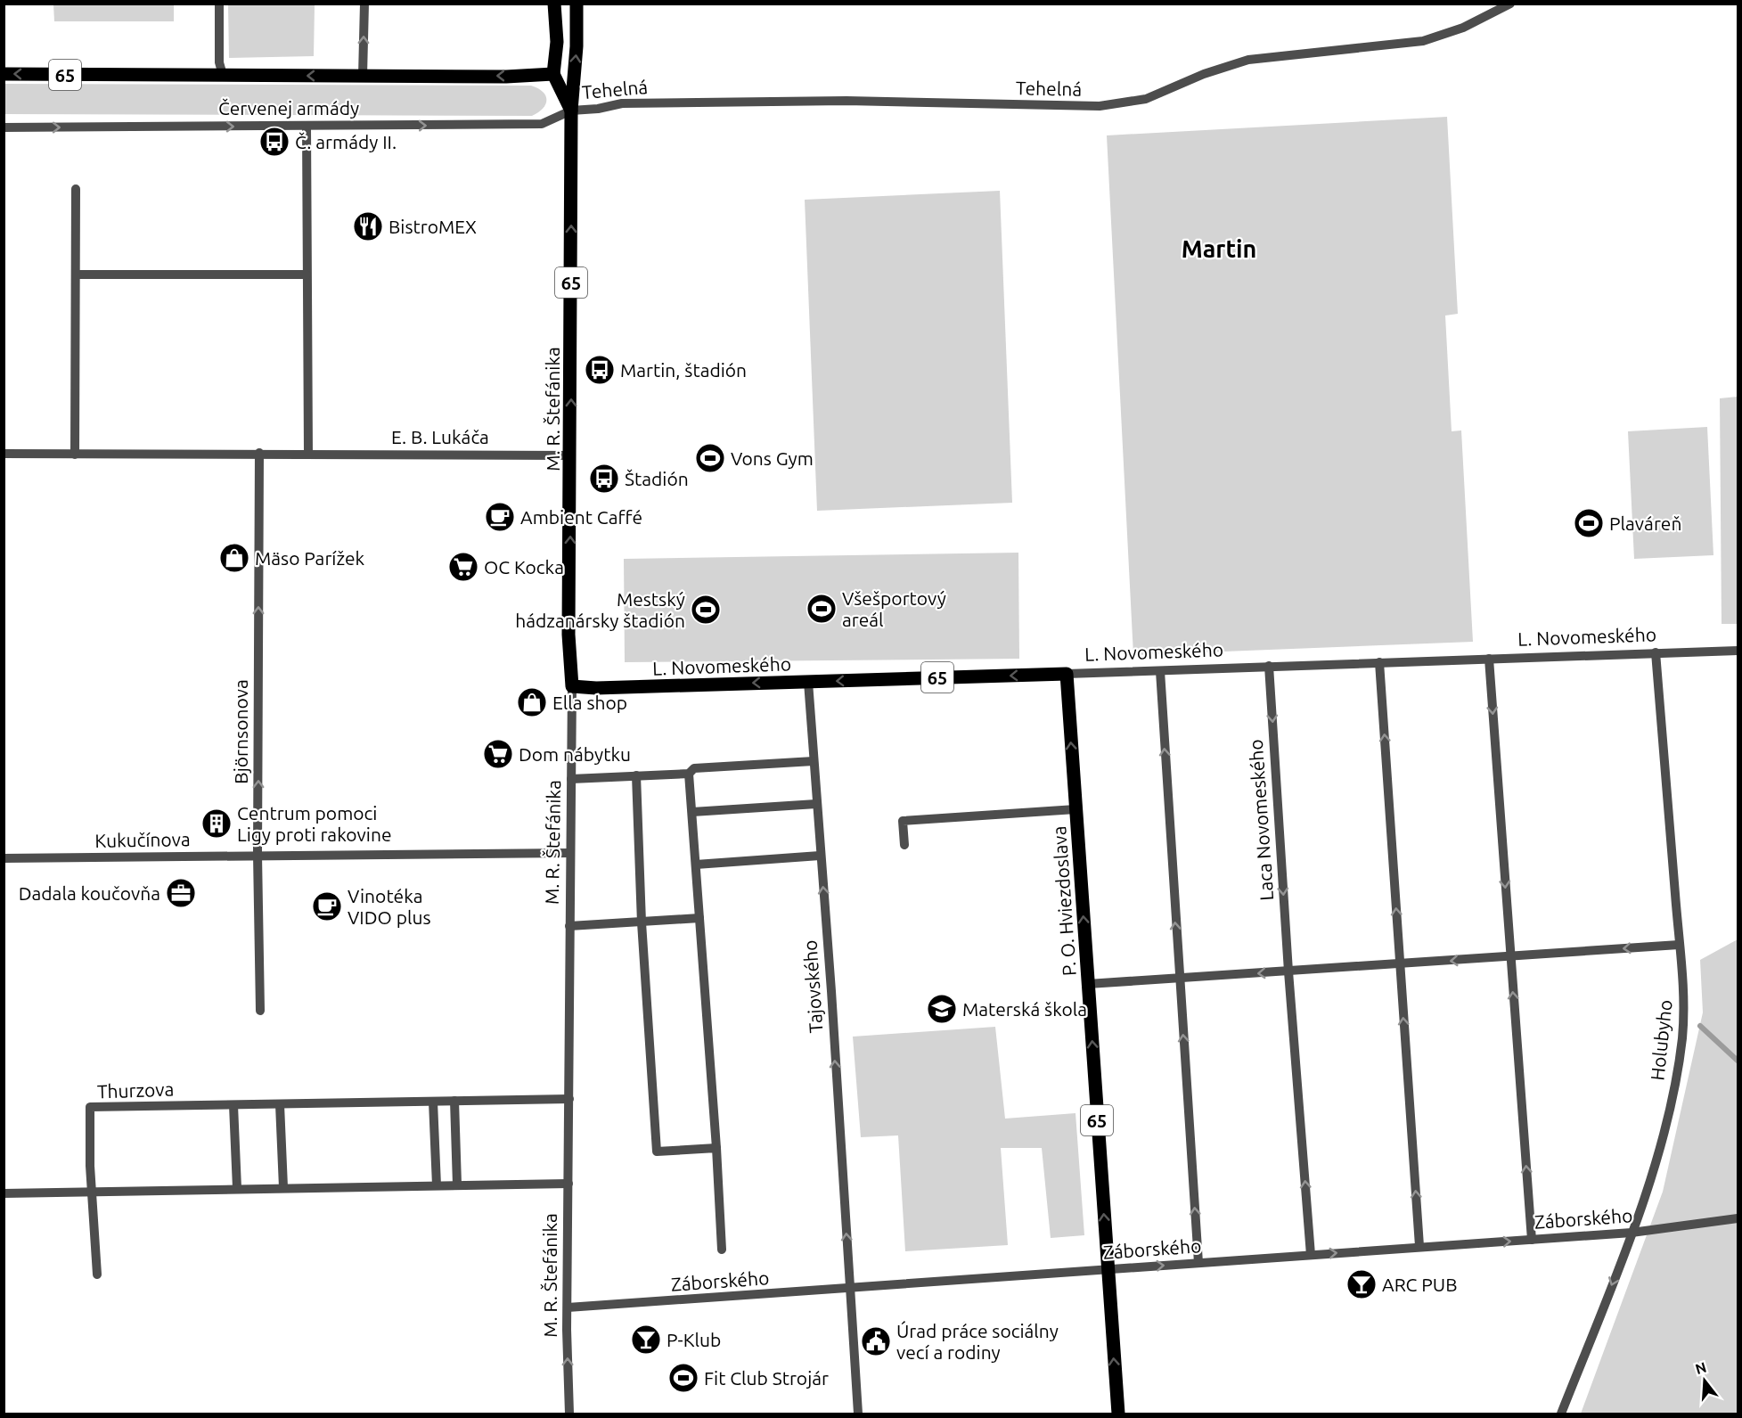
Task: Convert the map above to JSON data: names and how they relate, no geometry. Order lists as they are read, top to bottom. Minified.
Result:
{"streets":{"main road":["65","Červenej armády","M. R. Štefánika","L. Novomeského","P. O. Hviezdoslava"],"street":["Tehelná","E. B. Lukáča","Björnsonova","Laca Novomeského","Kukučínova","Tajovského","Holubyho","Thurzova","Záborského"]},"crossings":[["65","Tehelná"],["65","Červenej armády"],["65","M. R. Štefánika"],["Tehelná","Červenej armády"],["Tehelná","M. R. Štefánika"],["Červenej armády","M. R. Štefánika"],["M. R. Štefánika","E. B. Lukáča"],["M. R. Štefánika","L. Novomeského"],["M. R. Štefánika","Kukučínova"],["M. R. Štefánika","Thurzova"],["M. R. Štefánika","Záborského"],["E. B. Lukáča","Björnsonova"],["L. Novomeského","Laca Novomeského"],["L. Novomeského","P. O. Hviezdoslava"],["L. Novomeského","Tajovského"],["L. Novomeského","Holubyho"],["Björnsonova","Kukučínova"],["Laca Novomeského","Záborského"],["P. O. Hviezdoslava","Záborského"],["Tajovského","Záborského"],["Holubyho","Záborského"]],"one_way":["M. R. Štefánika","L. Novomeského","Björnsonova","P. O. Hviezdoslava","Tajovského"],"districts":["Martin"],"places":{"bus stop":["Č. armády II.","Martin, štadión","Štadión"],"restaurant":["BistroMEX"],"sports":["Vons Gym","Plaváreň","Všešportový areál","Mestský hádzanársky štadión","Fit Club Strojár"],"cafe":["Ambient Caffé","Vinotéka VIDO plus"],"shop":["Mäso Parížek","Ella shop"],"supermarket":["OC Kocka","Dom nábytku"],"building":["Centrum pomoci Ligy proti rakovine"],"office":["Dadala koučovňa"],"school or university":["Materská škola"],"bar":["ARC PUB","P-Klub"],"public building":["Úrad práce sociálny vecí a rodiny"]},"north":"top"}
